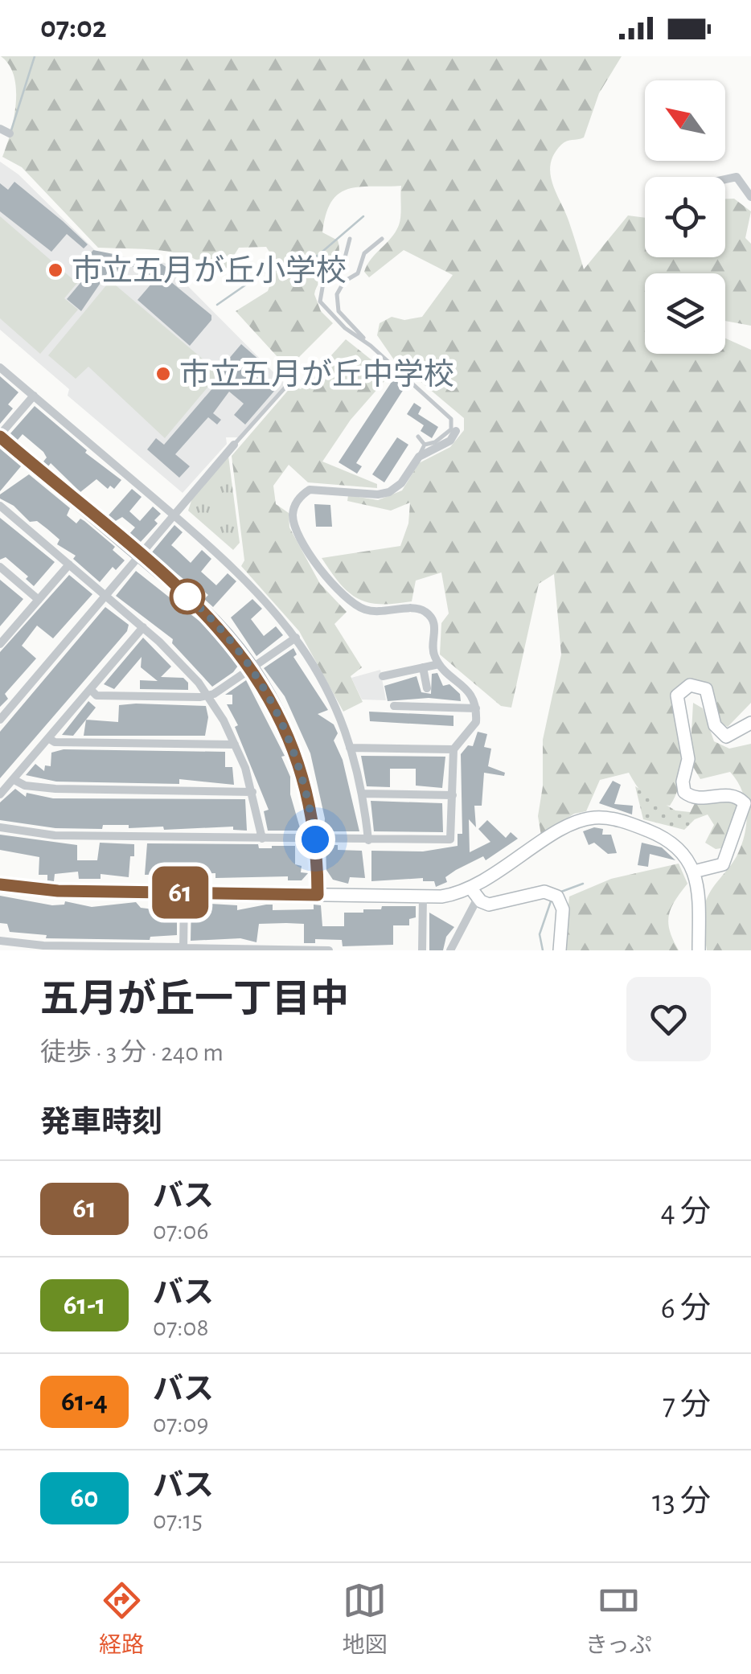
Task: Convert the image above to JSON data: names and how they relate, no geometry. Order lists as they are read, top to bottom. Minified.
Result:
{"places":["市立五月が丘小学校","市立五月が丘中学校"],"lines":["bus line 61"],"north":"top left","page":{"status":"07:02","on_map":"61","heading":[["五月が丘一丁目中","徒歩 · 3 分 · 240 m"],"発車時刻"],"list":[{"mark":"61","name":"バス","note":"07:06","value":"4 分"},{"mark":"61-1","name":"バス","note":"07:08","value":"6 分"},{"mark":"61-4","name":"バス","note":"07:09","value":"7 分"},{"mark":"60","name":"バス","note":"07:15","value":"13 分"}],"tabs":["経路","地図","きっぷ"]}}
